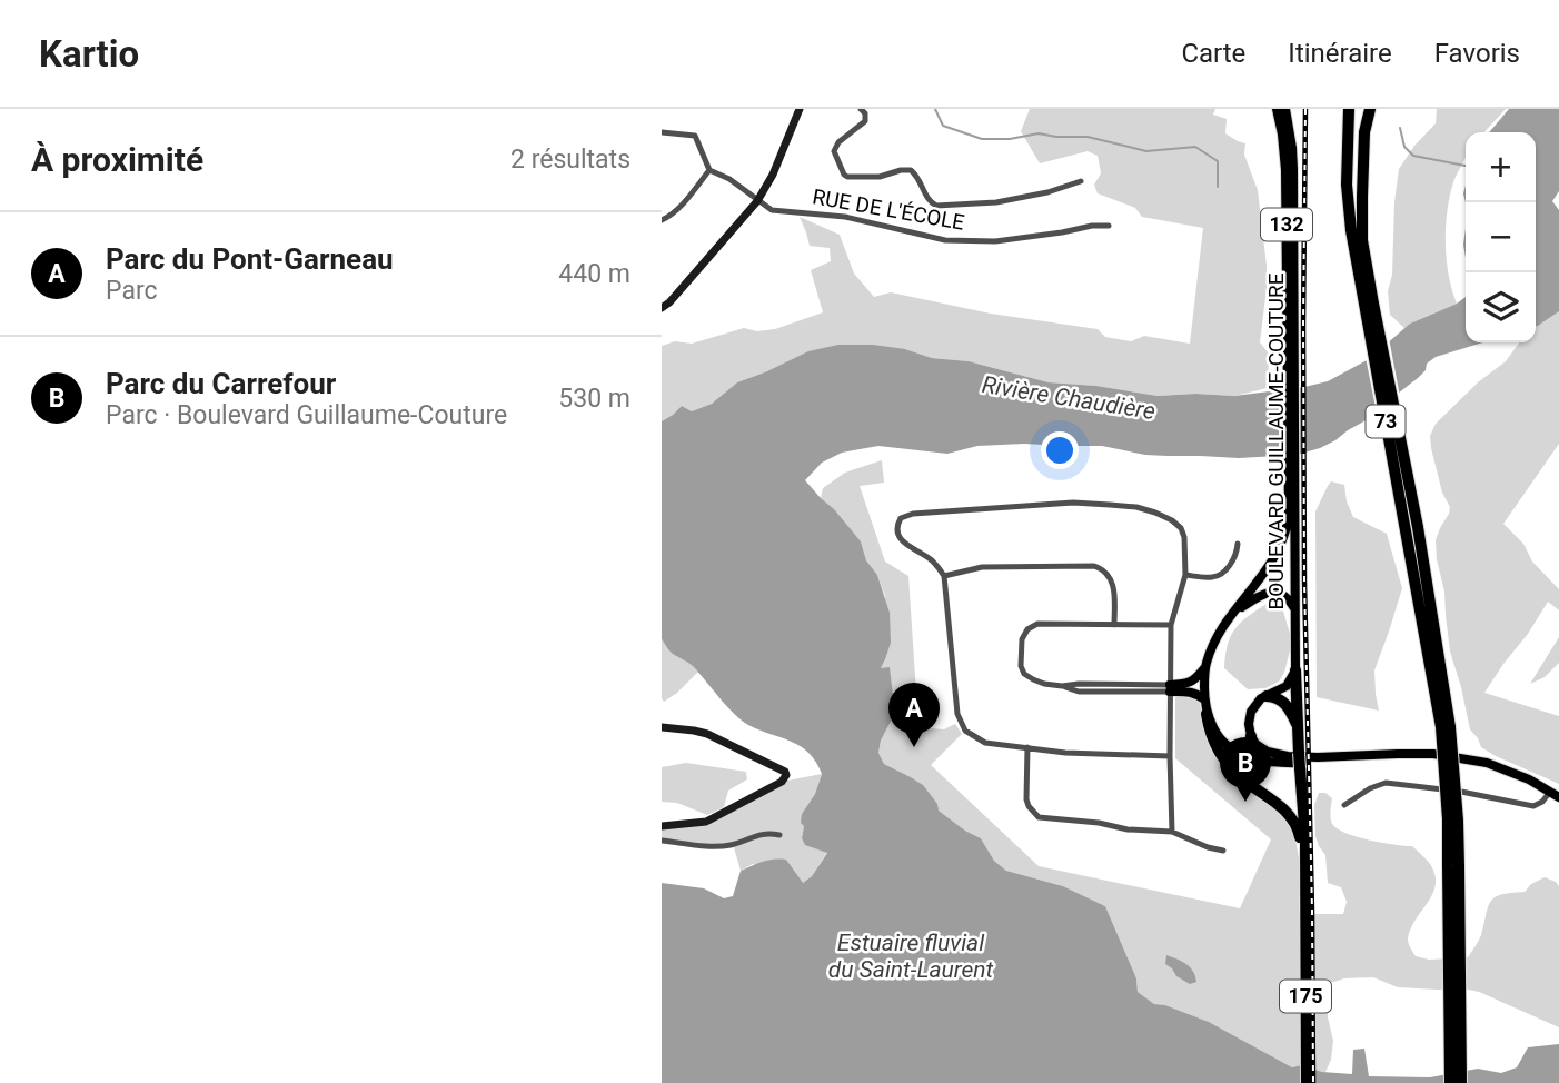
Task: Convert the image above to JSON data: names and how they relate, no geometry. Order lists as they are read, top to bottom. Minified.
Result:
{"streets":{"highway":["73","BOULEVARD GUILLAUME-COUTURE","175"],"main road":["132"],"street":["RUE DE L'ÉCOLE"]},"crossings":[["132","BOULEVARD GUILLAUME-COUTURE"]],"water":["Rivière Chaudière","Estuaire fluvial du Saint-Laurent"],"page":{"header":"Kartio","nav":["Carte","Itinéraire","Favoris"],"heading":["À proximité","2 résultats"],"map_buttons":["+","−"],"list":[{"mark":"A","name":"Parc du Pont-Garneau","note":"Parc","value":"440 m"},{"mark":"B","name":"Parc du Carrefour","note":"Parc · Boulevard Guillaume-Couture","value":"530 m"}],"pins":["A","B"]}}
